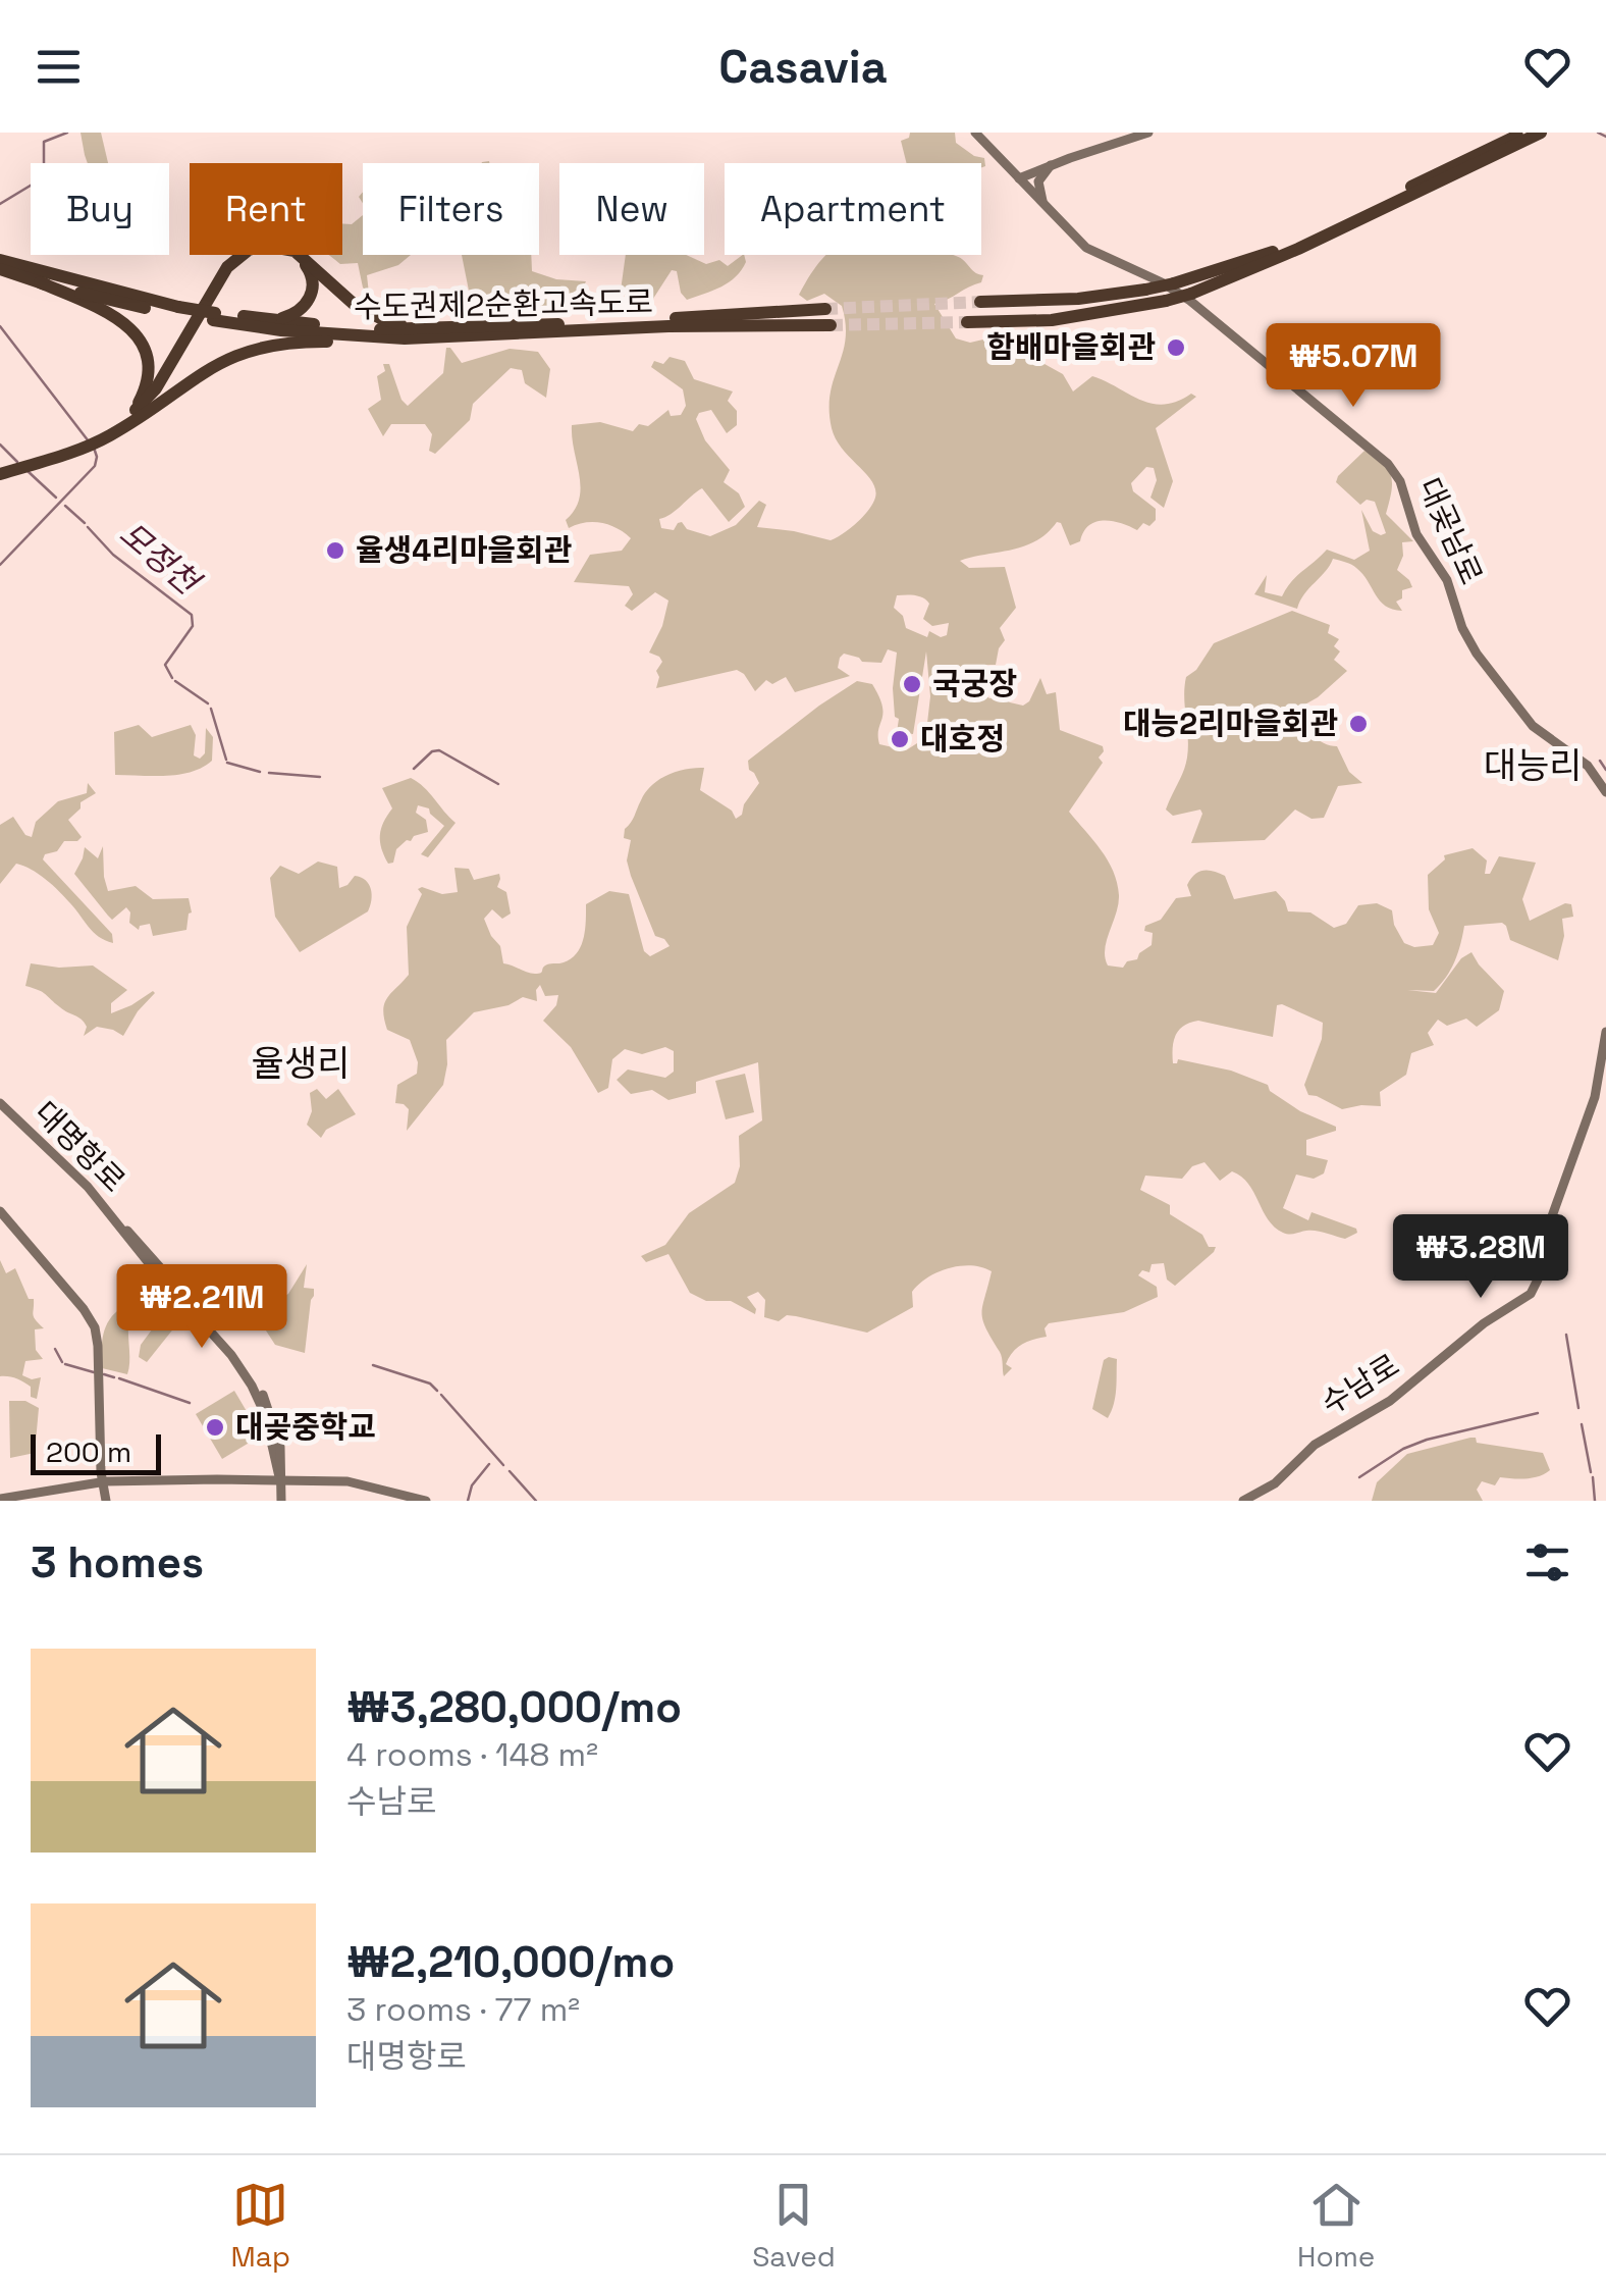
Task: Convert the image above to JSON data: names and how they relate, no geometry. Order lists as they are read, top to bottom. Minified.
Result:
{"streets":{"highway":["수도권제2순환고속도로"],"street":["대곶남로","대명항로","수남로"]},"districts":["대능리","율생리"],"water":["모정천"],"places":["함배마을회관","율생4리마을회관","국궁장","대능2리마을회관","대호정","대곶중학교"],"scale_bar":"200 m","page":{"header":"Casavia","chip":["Buy","Rent","Filters","New","Apartment"],"price":["₩5.07M","₩3.28M","₩2.21M"],"scale":"200 m","heading":"3 homes","list":[{"name":"₩3,280,000/mo","note":"4 rooms · 148 m² · 수남로"},{"name":"₩2,210,000/mo","note":"3 rooms · 77 m² · 대명항로"}],"tabs":["Map","Saved","Home"]}}
